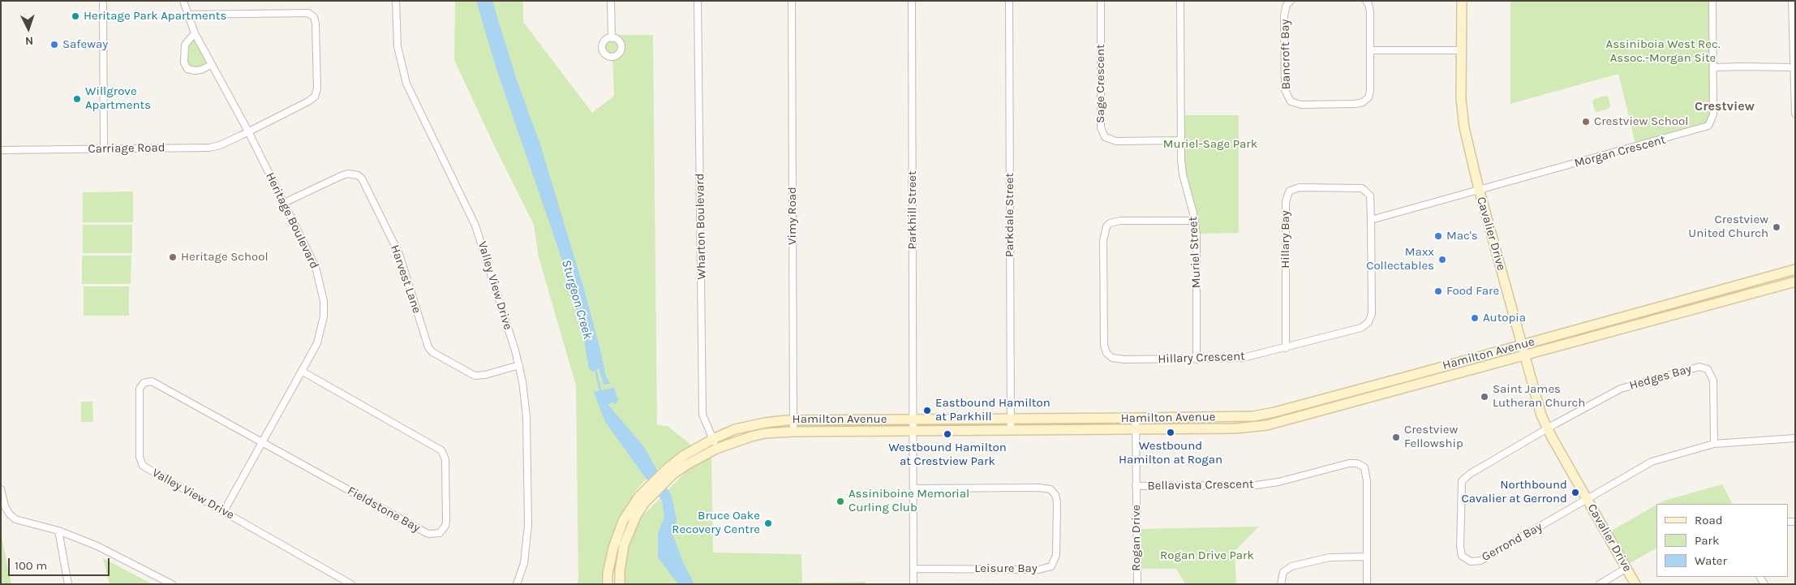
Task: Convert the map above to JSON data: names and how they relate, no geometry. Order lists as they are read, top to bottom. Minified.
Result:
{"streets":{"street":["Bancroft Bay","Sage Crescent","Carriage Road","Morgan Crescent","Parkhill Street","Parkdale Street","Vimy Road","Heritage Boulevard","Wharton Boulevard","Cavalier Drive","Hillary Bay","Muriel Street","Harvest Lane","Valley View Drive","Hamilton Avenue","Hillary Crescent","Hedges Bay","Bellavista Crescent","Fieldstone Bay","Rogan Drive","Gerrond Bay","Leisure Bay"]},"crossings":[["Sage Crescent","Muriel Street"],["Carriage Road","Heritage Boulevard"],["Morgan Crescent","Cavalier Drive"],["Parkhill Street","Hamilton Avenue"],["Parkhill Street","Leisure Bay"],["Parkdale Street","Hamilton Avenue"],["Vimy Road","Hamilton Avenue"],["Heritage Boulevard","Harvest Lane"],["Heritage Boulevard","Valley View Drive"],["Heritage Boulevard","Fieldstone Bay"],["Wharton Boulevard","Hamilton Avenue"],["Cavalier Drive","Hamilton Avenue"],["Cavalier Drive","Hedges Bay"],["Cavalier Drive","Gerrond Bay"],["Hillary Bay","Hillary Crescent"],["Muriel Street","Hillary Crescent"],["Harvest Lane","Valley View Drive"],["Valley View Drive","Fieldstone Bay"],["Hamilton Avenue","Rogan Drive"],["Hedges Bay","Gerrond Bay"],["Bellavista Crescent","Rogan Drive"]],"districts":["Crestview"],"water":["Sturgeon Creek"],"parks":["Assiniboia West Rec. Assoc.-Morgan Site","Muriel-Sage Park","Rogan Drive Park"],"places":["Heritage Park Apartments","Safeway","Willgrove Apartments","Crestview School","Crestview United Church","Mac's","Heritage School","Maxx Collectables","Food Fare","Autopia","Saint James Lutheran Church","Eastbound Hamilton at Parkhill","Westbound Hamilton at Rogan","Westbound Hamilton at Crestview Park","Crestview Fellowship","Northbound Cavalier at Gerrond","Assiniboine Memorial Curling Club","Bruce Oake Recovery Centre"],"legend":["Road","Park","Water"],"scale_bar":"100 m","north":"bottom"}
